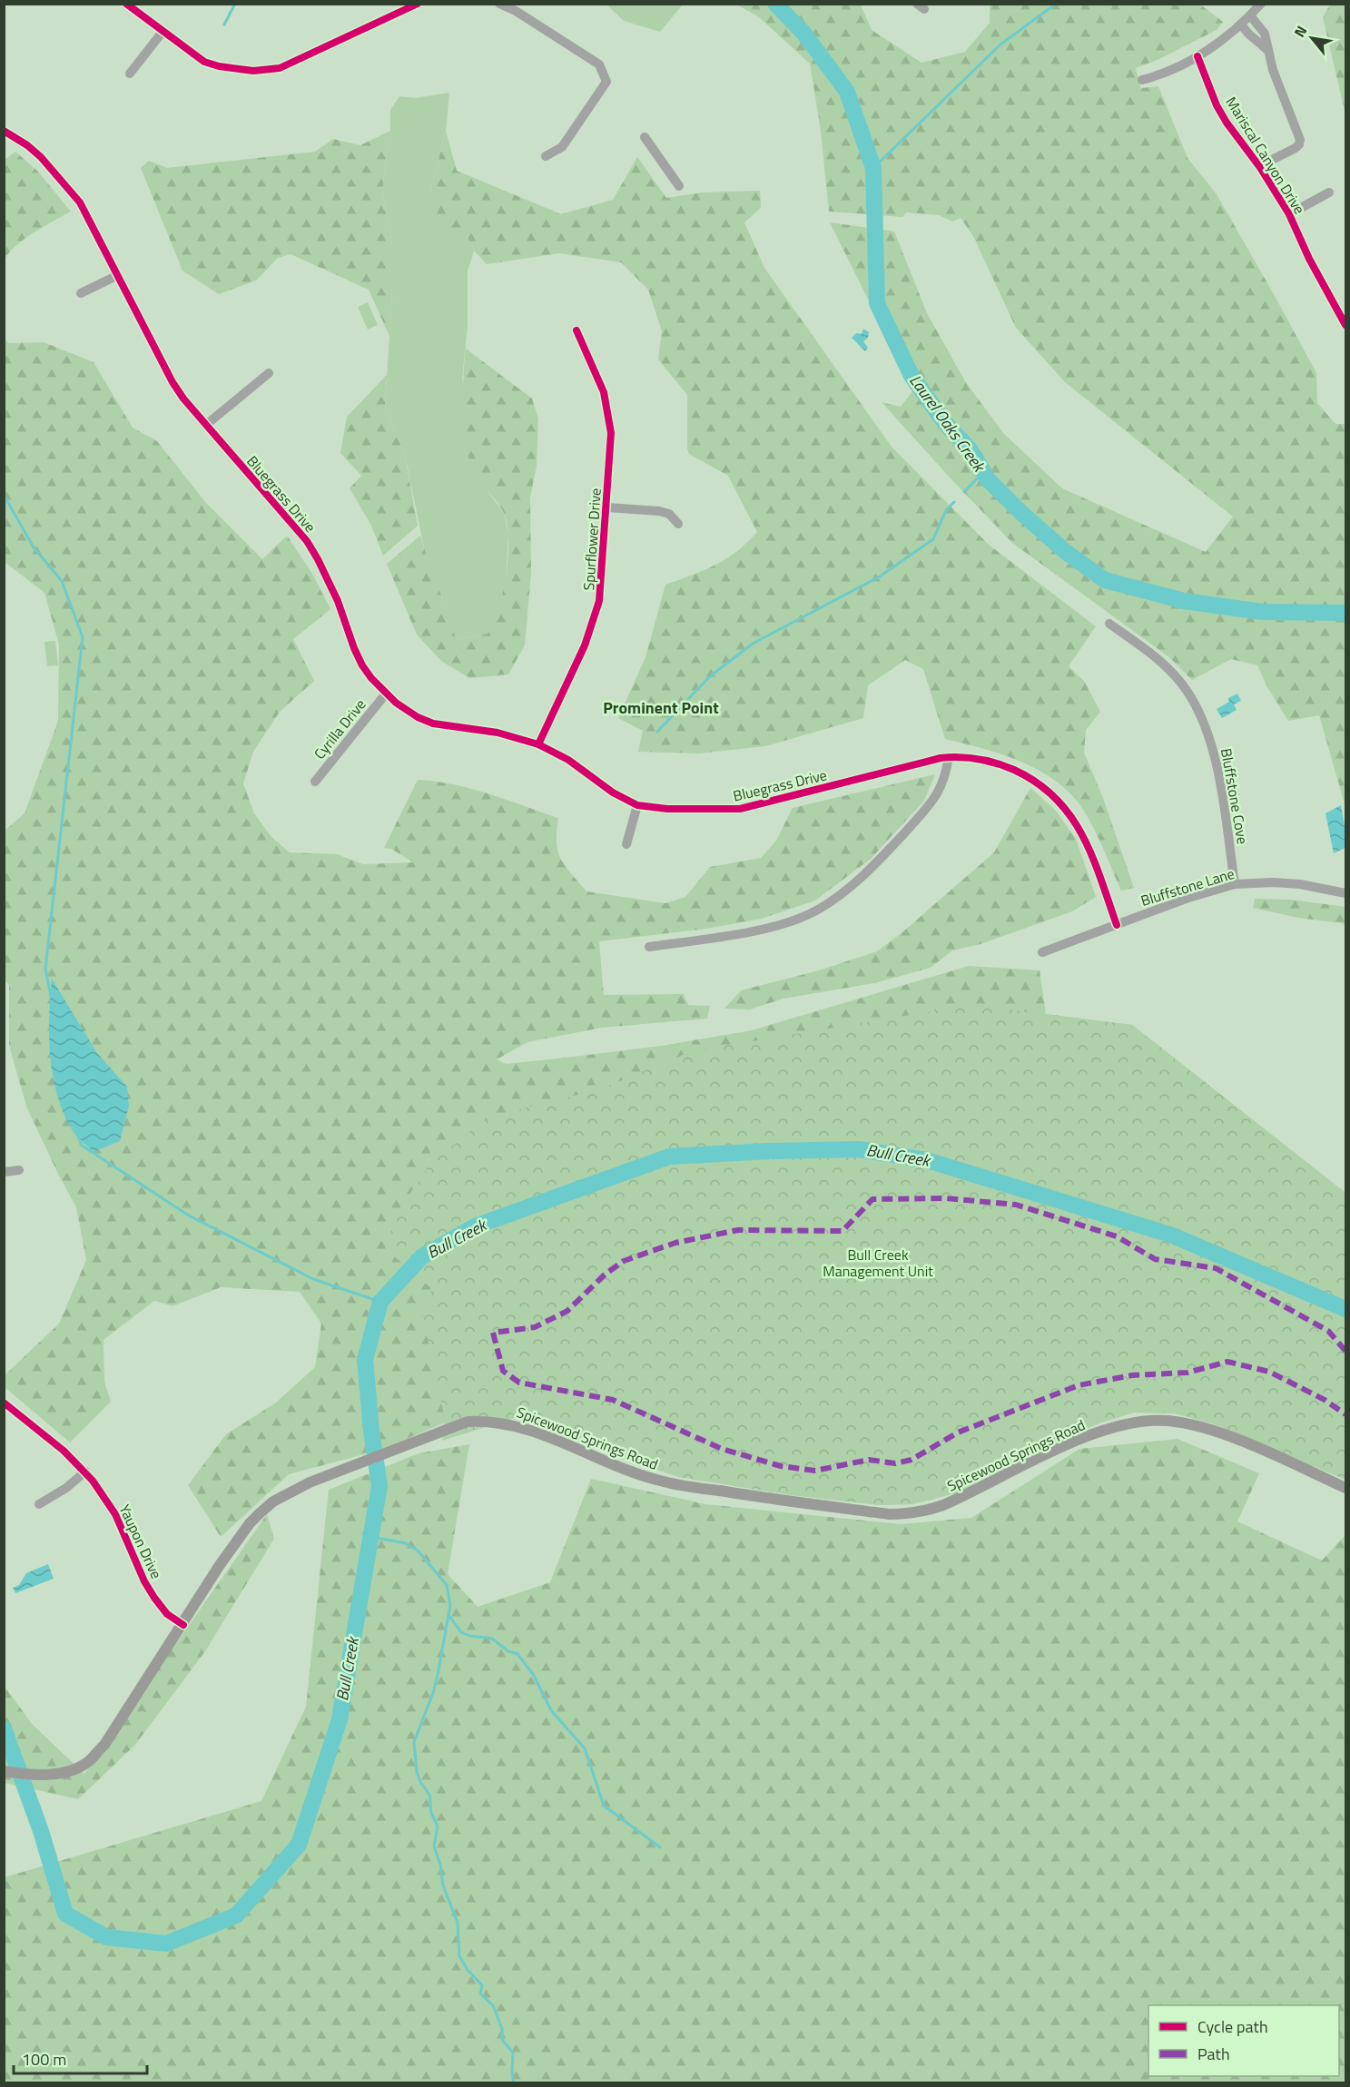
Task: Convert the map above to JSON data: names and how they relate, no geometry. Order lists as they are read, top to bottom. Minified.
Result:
{"streets":{"main road":["Spicewood Springs Road"],"street":["Mariscal Canyon Drive","Bluegrass Drive","Spurflower Drive","Cyrilla Drive","Bluffstone Cove","Bluffstone Lane","Yaupon Drive"]},"crossings":[["Bluegrass Drive","Spurflower Drive"],["Bluegrass Drive","Cyrilla Drive"],["Bluegrass Drive","Bluffstone Lane"],["Bluffstone Cove","Bluffstone Lane"],["Spicewood Springs Road","Yaupon Drive"]],"districts":["Prominent Point"],"water":["Laurel Oaks Creek","Bull Creek"],"parks":["Bull Creek Management Unit"],"legend":["Cycle path","Path"],"scale_bar":"100 m","north":"top left"}
